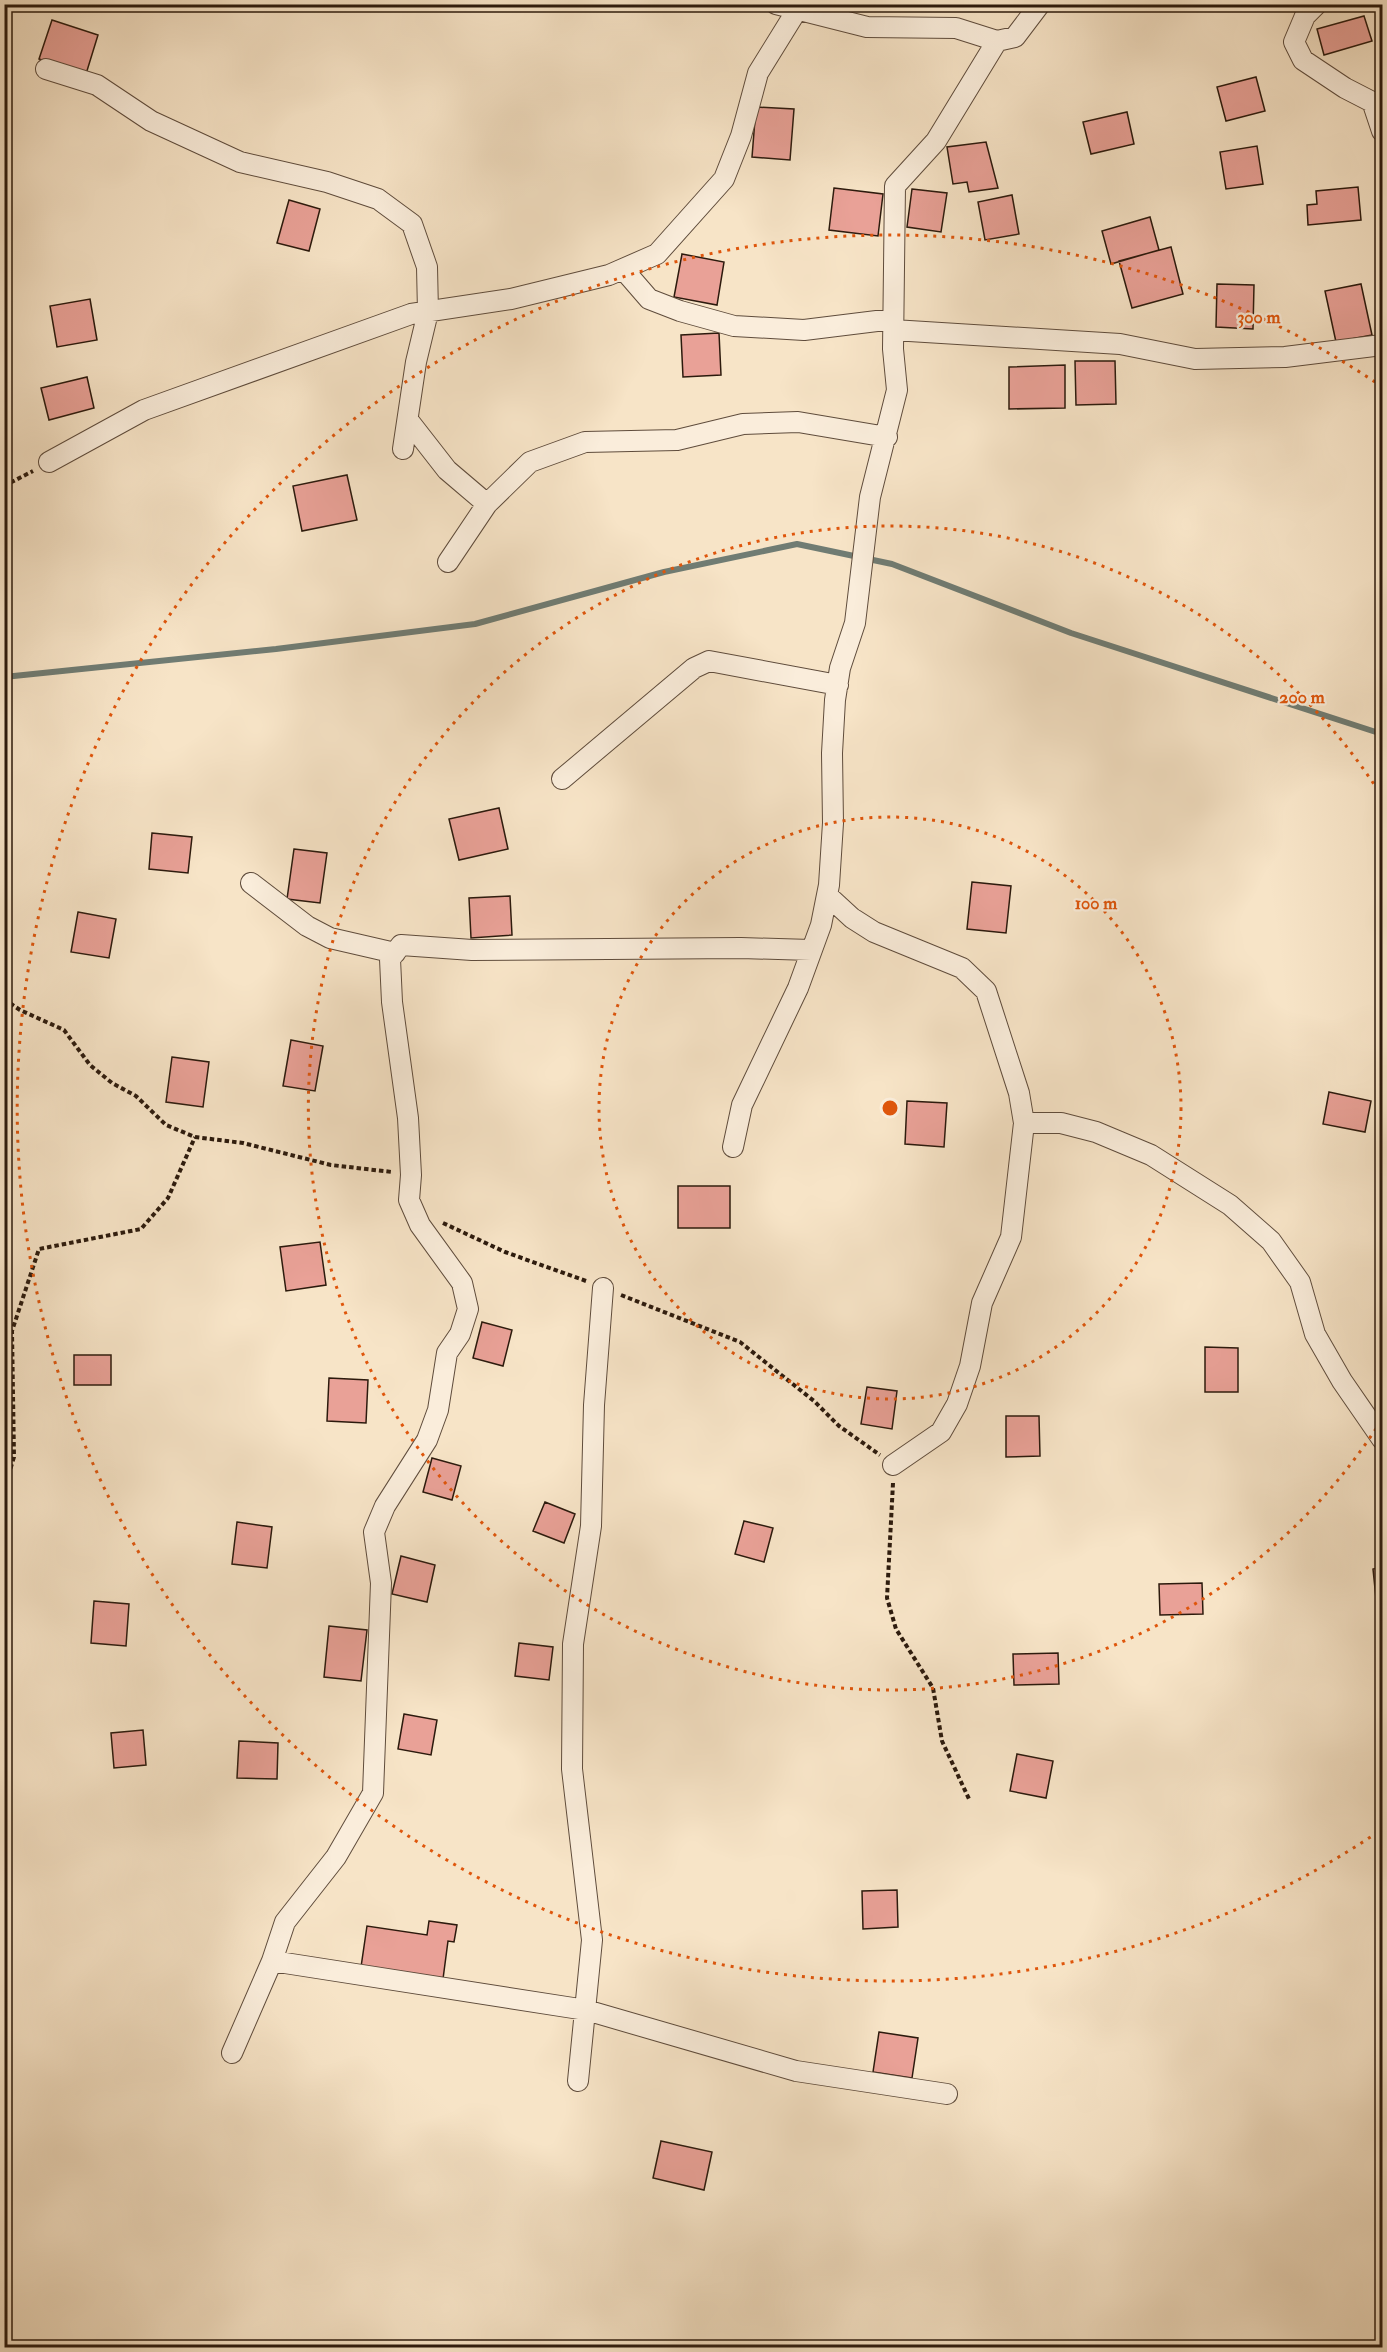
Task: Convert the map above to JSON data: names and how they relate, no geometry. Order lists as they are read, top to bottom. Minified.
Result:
{"rings":["300 m","200 m","100 m"]}
